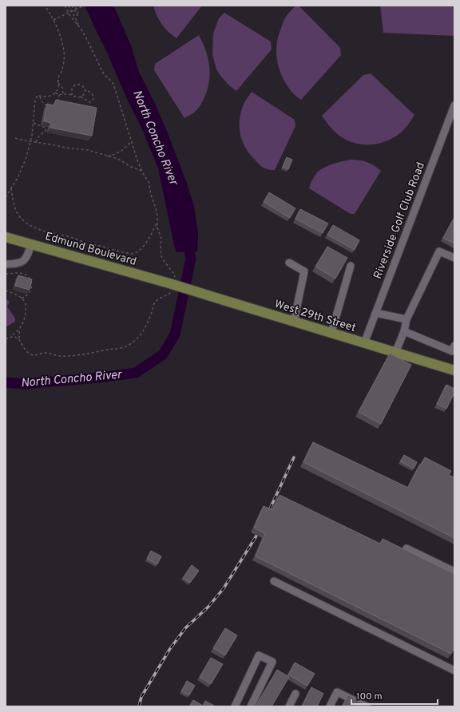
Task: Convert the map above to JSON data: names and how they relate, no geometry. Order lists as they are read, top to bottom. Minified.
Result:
{"streets":{"main road":["Edmund Boulevard","West 29th Street"],"street":["Riverside Golf Club Road"]},"crossings":[["Riverside Golf Club Road","West 29th Street"],["Edmund Boulevard","West 29th Street"]],"water":["North Concho River"],"scale_bar":"100 m"}
